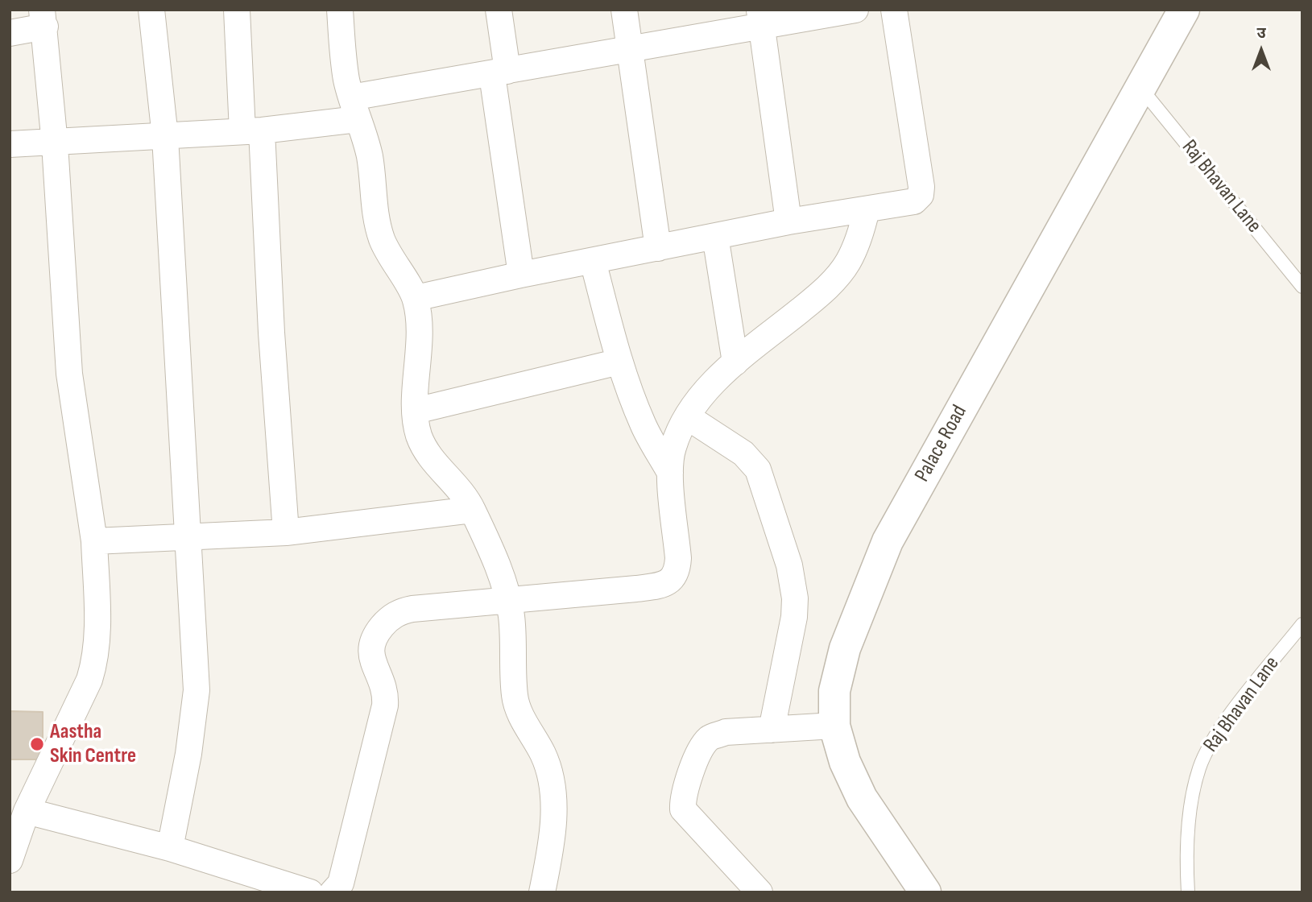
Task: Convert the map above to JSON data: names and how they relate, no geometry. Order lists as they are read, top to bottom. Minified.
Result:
{"streets":{"street":["Palace Road"],"lane":["Raj Bhavan Lane"]},"crossings":[["Raj Bhavan Lane","Palace Road"]],"places":["Aastha Skin Centre"],"north":"top"}
